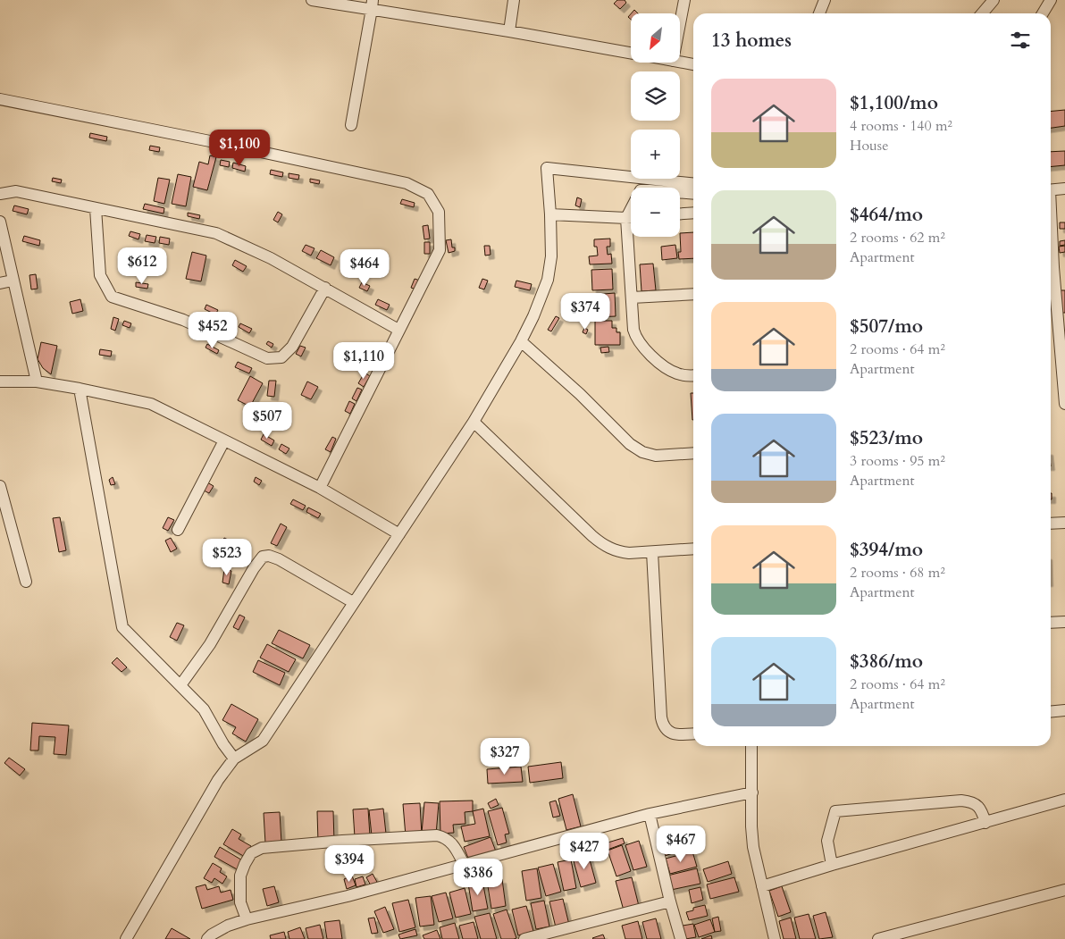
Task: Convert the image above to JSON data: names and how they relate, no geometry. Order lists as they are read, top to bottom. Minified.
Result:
{"north":"bottom left","page":{"map_buttons":["+","−"],"heading":"13 homes","list":[{"name":"$1,100/mo","note":"4 rooms · 140 m² · House"},{"name":"$464/mo","note":"2 rooms · 62 m² · Apartment"},{"name":"$507/mo","note":"2 rooms · 64 m² · Apartment"},{"name":"$523/mo","note":"3 rooms · 95 m² · Apartment"},{"name":"$394/mo","note":"2 rooms · 68 m² · Apartment"},{"name":"$386/mo","note":"2 rooms · 64 m² · Apartment"}],"price":["$1,100","$612","$464","$374","$452","$1,110","$507","$523","$327","$467","$427","$394","$386"]}}
